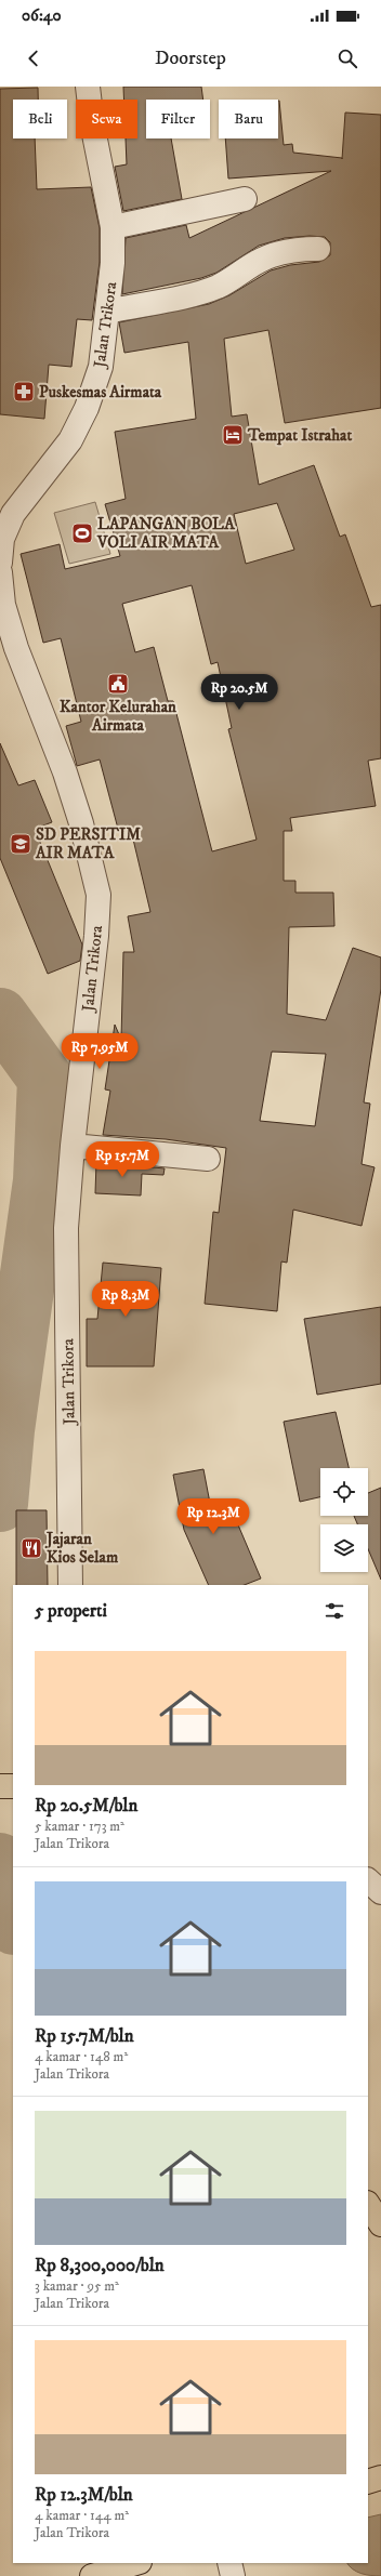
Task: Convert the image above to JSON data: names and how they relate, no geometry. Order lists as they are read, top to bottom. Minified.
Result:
{"streets":{"street":["Jalan Trikora"]},"places":{"pharmacy":["Puskesmas Airmata"],"hotel":["Tempat Istrahat"],"sports":["LAPANGAN BOLA VOLI AIR MATA"],"public building":["Kantor Kelurahan Airmata"],"school or university":["SD PERSITIM AIR MATA"],"restaurant":["Jajaran Kios Selam"]},"page":{"status":"06:40","header":"Doorstep","chip":["Beli","Sewa","Filter","Baru"],"price":["Rp 20.5M","Rp 7.95M","Rp 15.7M","Rp 8.3M","Rp 12.3M"],"heading":"5 properti","list":[{"name":"Rp 20.5M/bln","note":"5 kamar · 173 m² · Jalan Trikora"},{"name":"Rp 15.7M/bln","note":"4 kamar · 148 m² · Jalan Trikora"},{"name":"Rp 8,300,000/bln","note":"3 kamar · 95 m² · Jalan Trikora"},{"name":"Rp 12.3M/bln","note":"4 kamar · 144 m² · Jalan Trikora"}]}}
